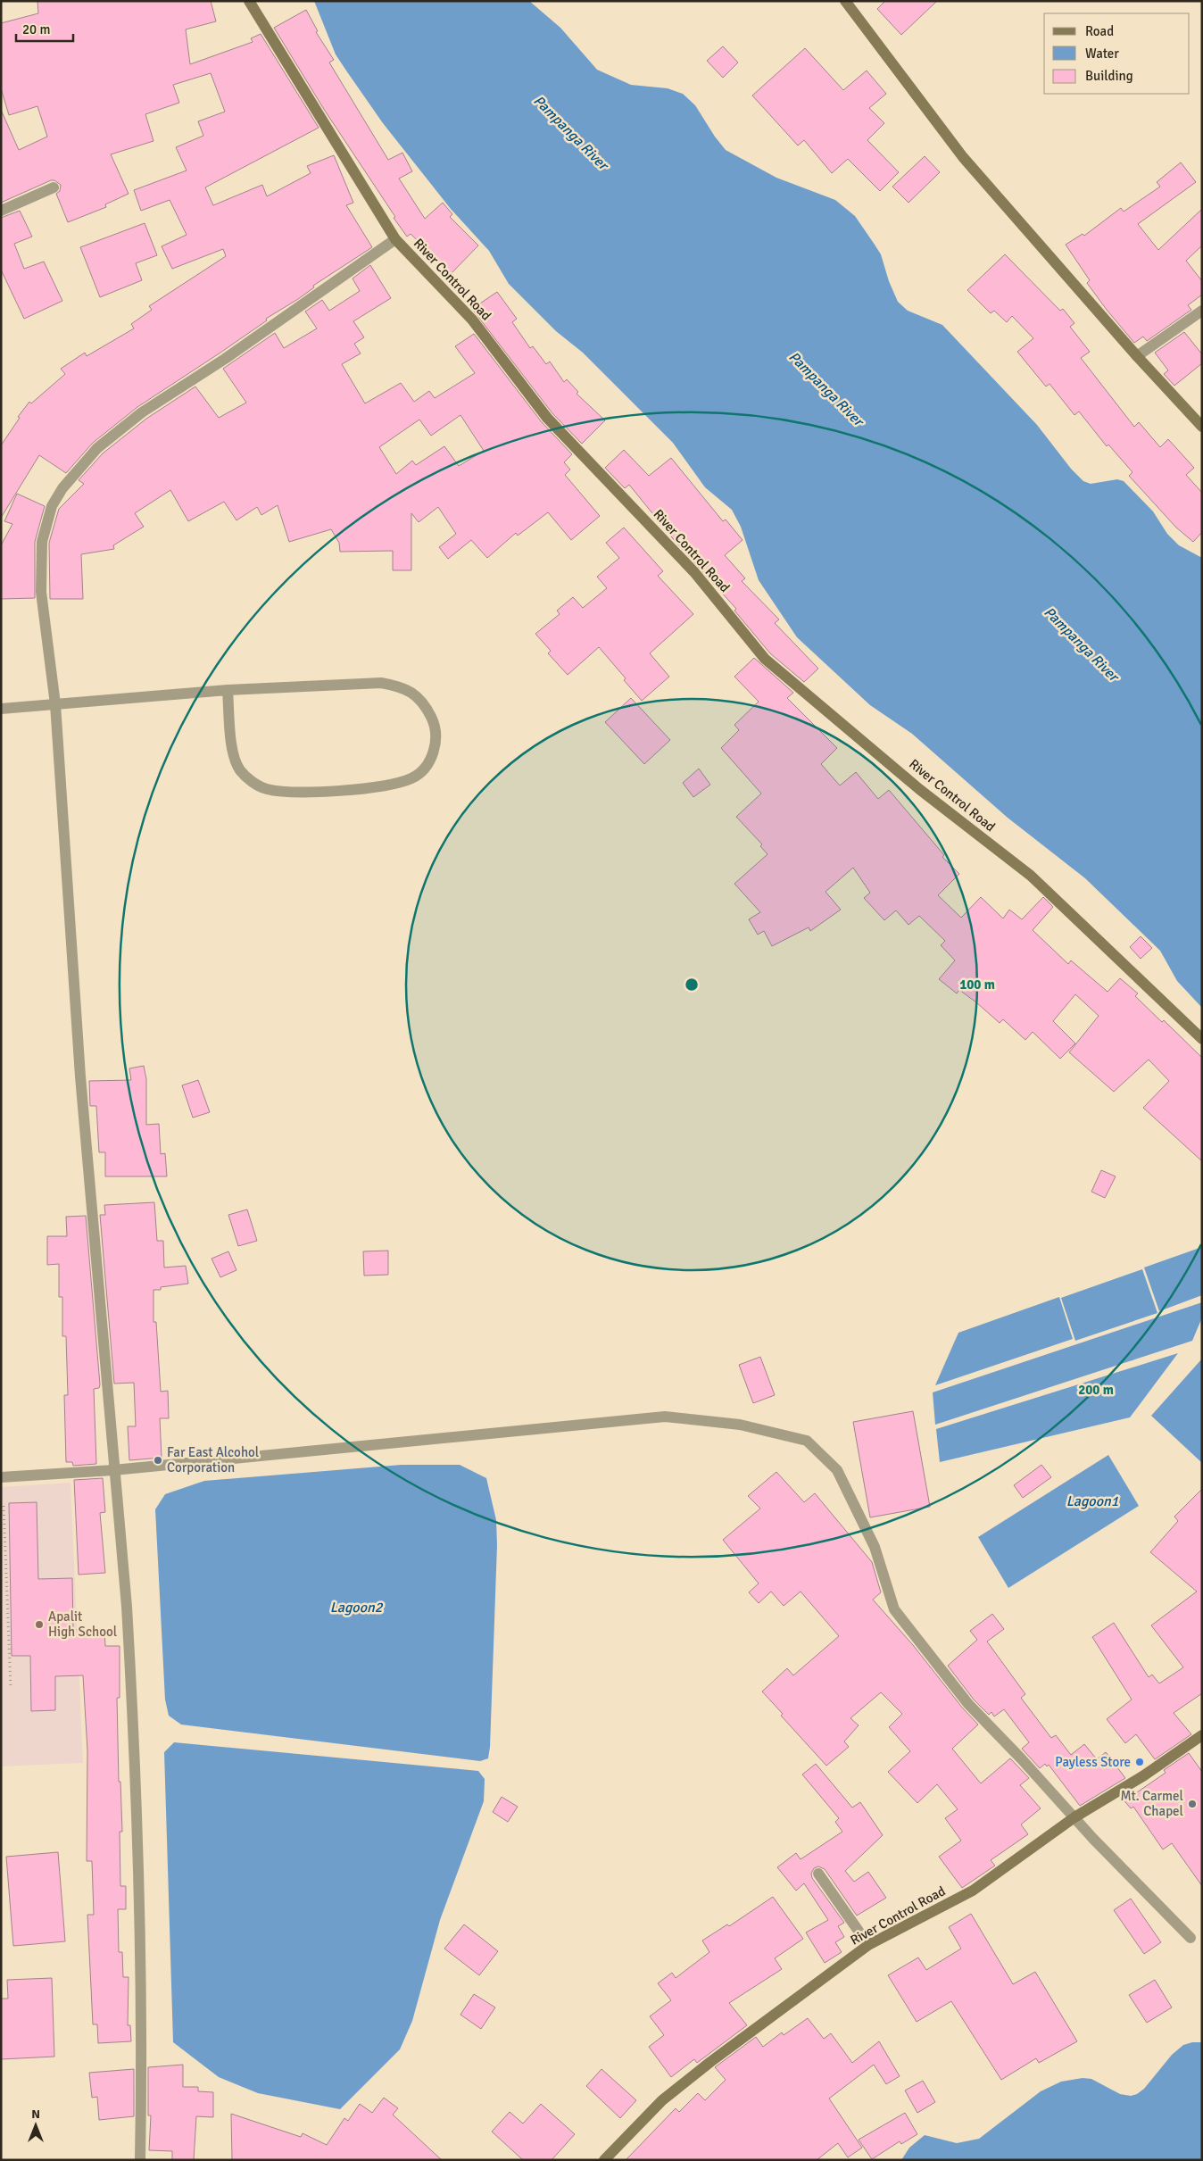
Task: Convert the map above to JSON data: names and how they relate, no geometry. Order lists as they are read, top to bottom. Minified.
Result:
{"streets":{"street":["River Control Road"]},"water":["Pampanga River","Lagoon1","Lagoon2"],"places":["Far East Alcohol Corporation","Apalit High School","Payless Store","Mt. Carmel Chapel"],"legend":["Road","Water","Building"],"scale_bar":"20 m","north":"top","rings":["100 m","200 m"]}
